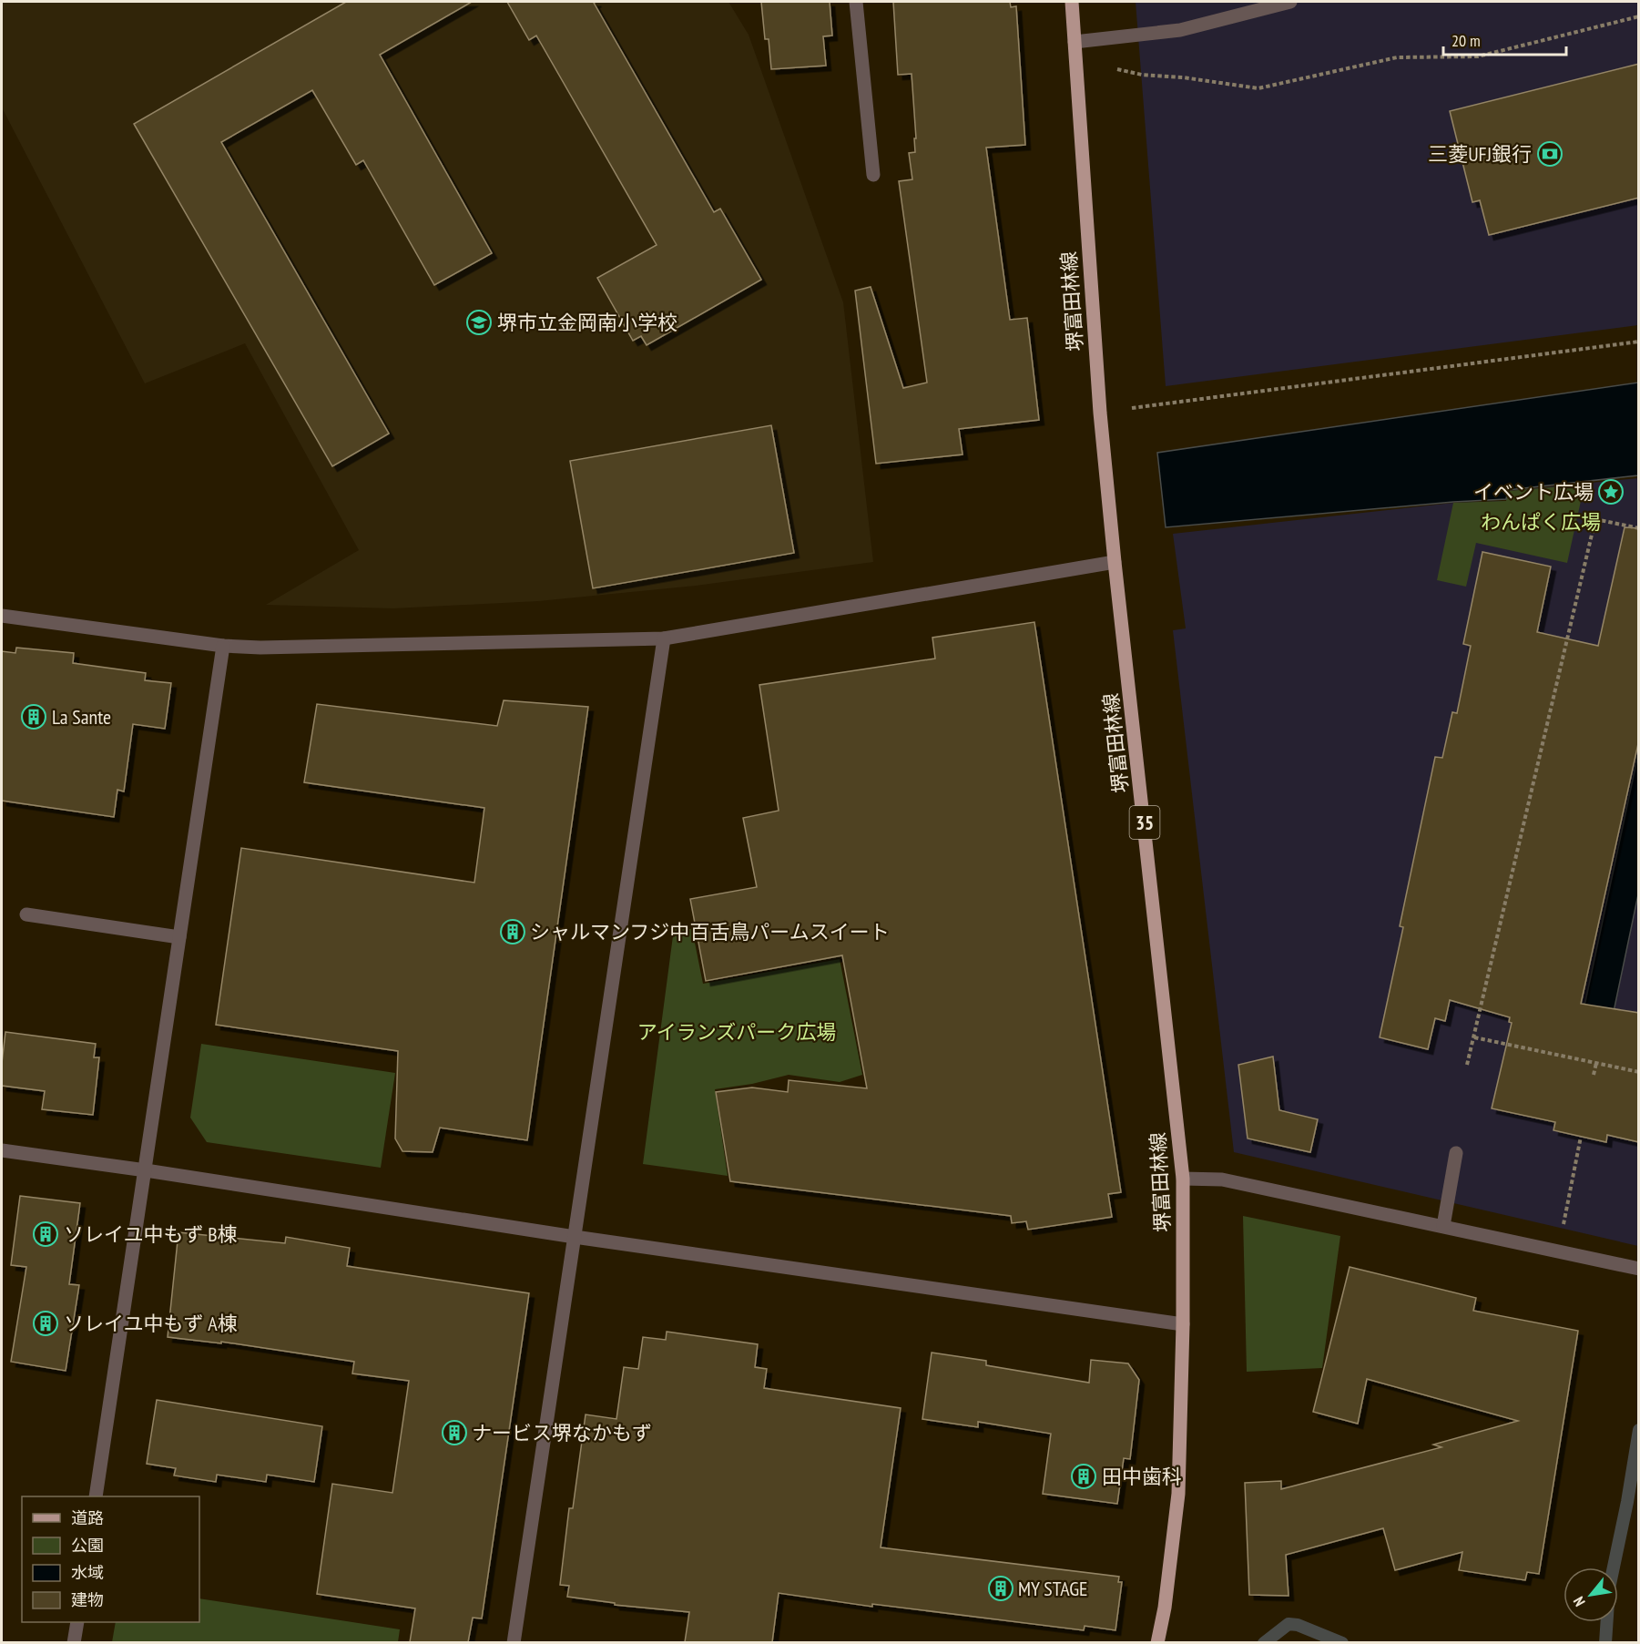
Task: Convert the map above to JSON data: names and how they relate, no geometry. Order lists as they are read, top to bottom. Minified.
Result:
{"streets":{"main road":["堺富田林線","35"]},"parks":["わんぱく広場","アイランズパーク広場"],"places":{"bank":["三菱UFJ銀行"],"school or university":["堺市立金岡南小学校"],"place":["イベント広場"],"building":["La Sante","シャルマンフジ中百舌鳥パームスイート","ソレイユ中もず B棟","ソレイユ中もず A棟","ナービス堺なかもず","田中歯科","MY STAGE"]},"legend":["道路","公園","水域","建物"],"scale_bar":"20 m","north":"bottom left"}
